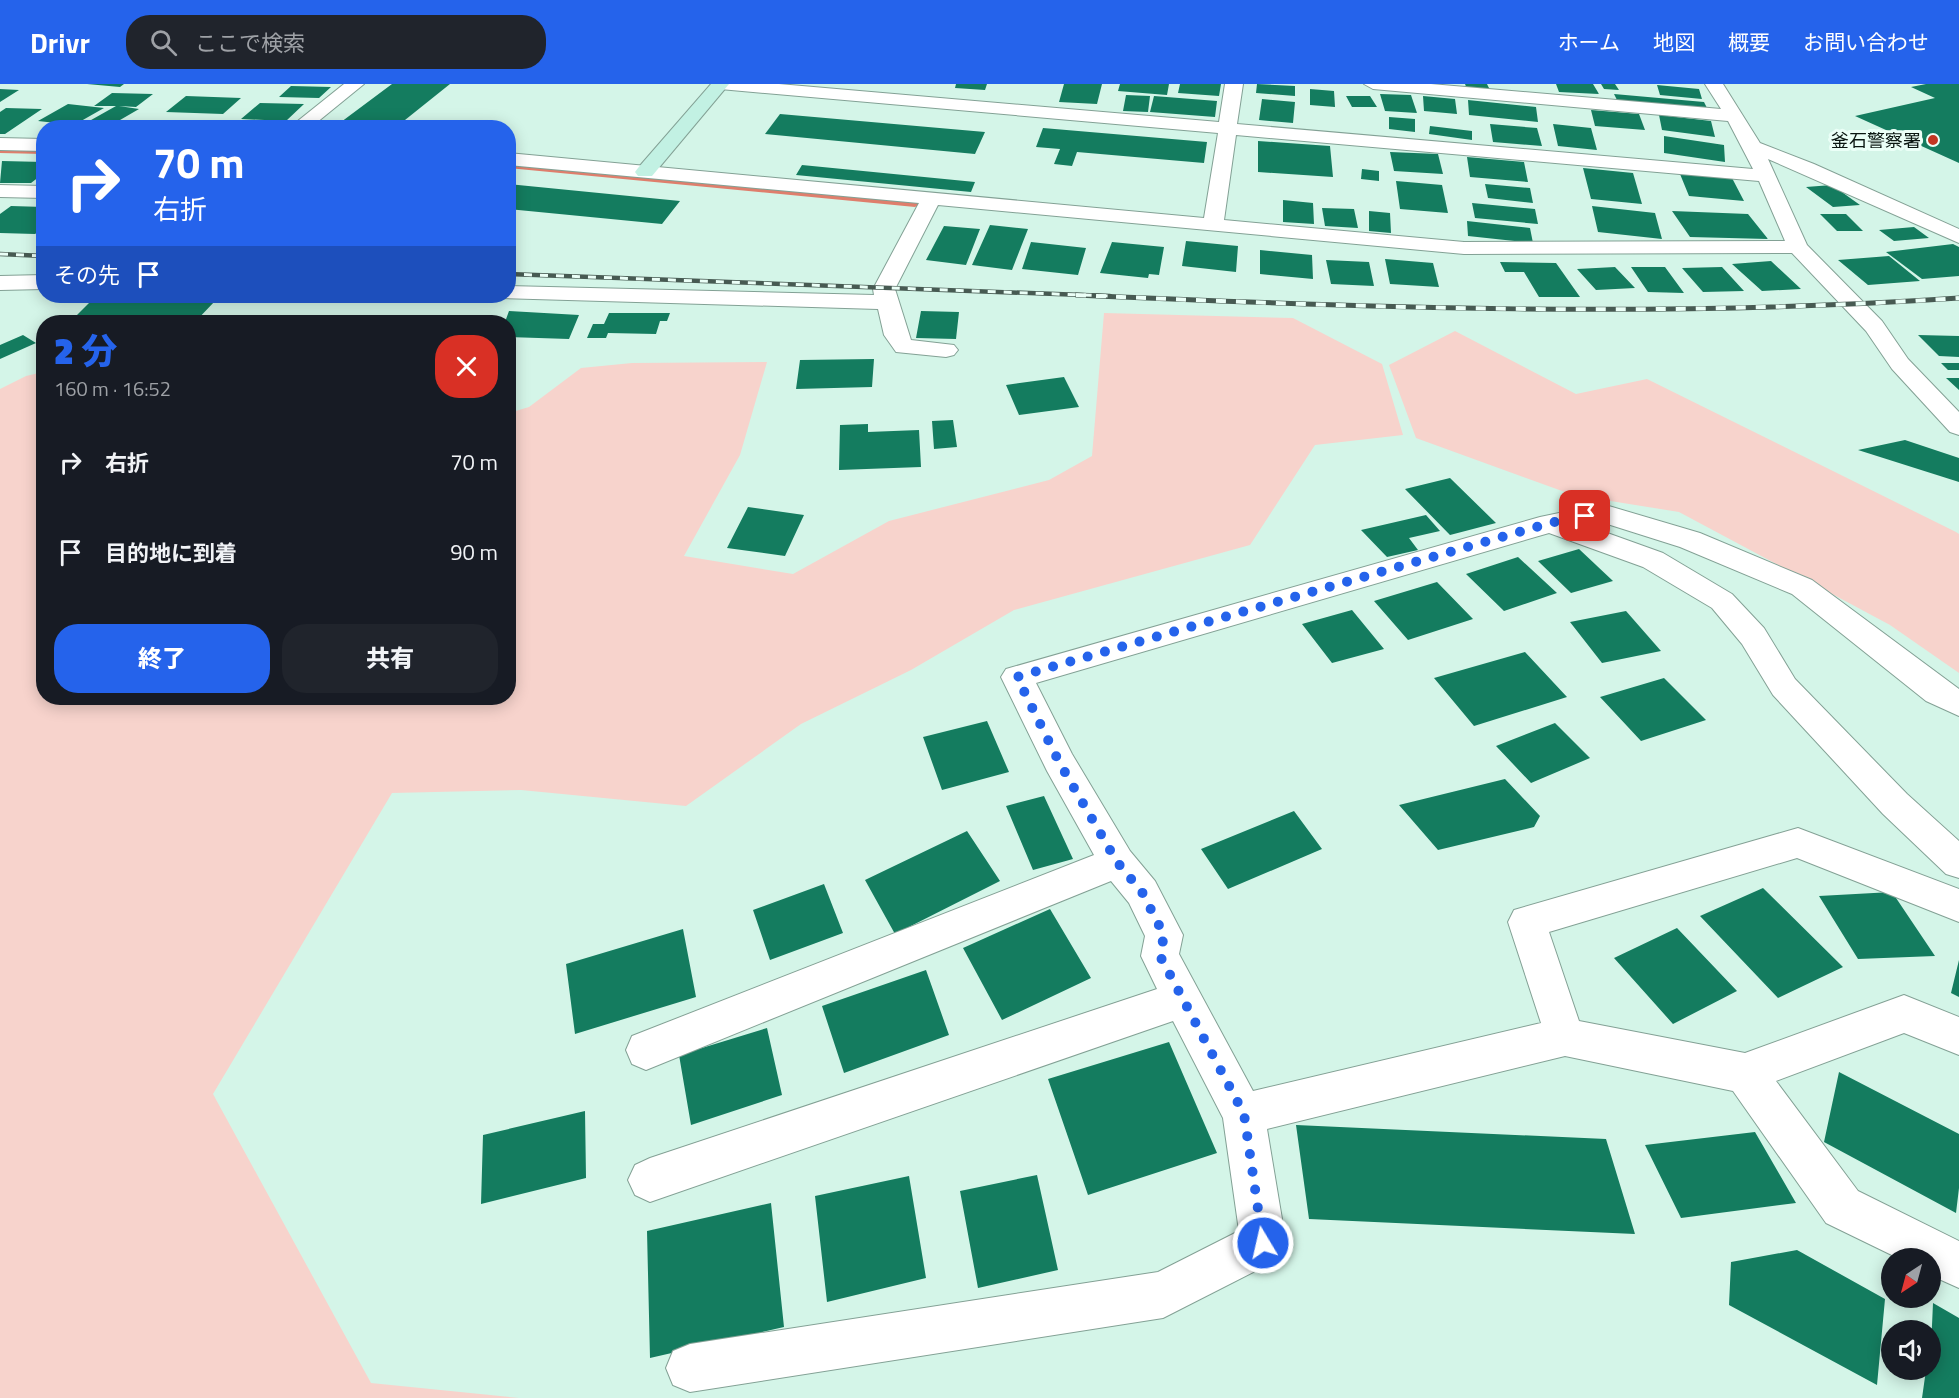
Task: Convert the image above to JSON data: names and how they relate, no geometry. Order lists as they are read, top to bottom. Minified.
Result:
{"places":["釜石警察署"],"north":"bottom left","page":{"header":"Drivr","search":"ここで検索","nav":["ホーム","地図","概要","お問い合わせ"],"turn":["70 m","右折"],"then":"その先","heading":["2 分","160 m · 16:52"],"list":[{"name":"右折","value":"70 m"},{"name":"目的地に到着","value":"90 m"}],"buttons":["終了","共有"]}}
